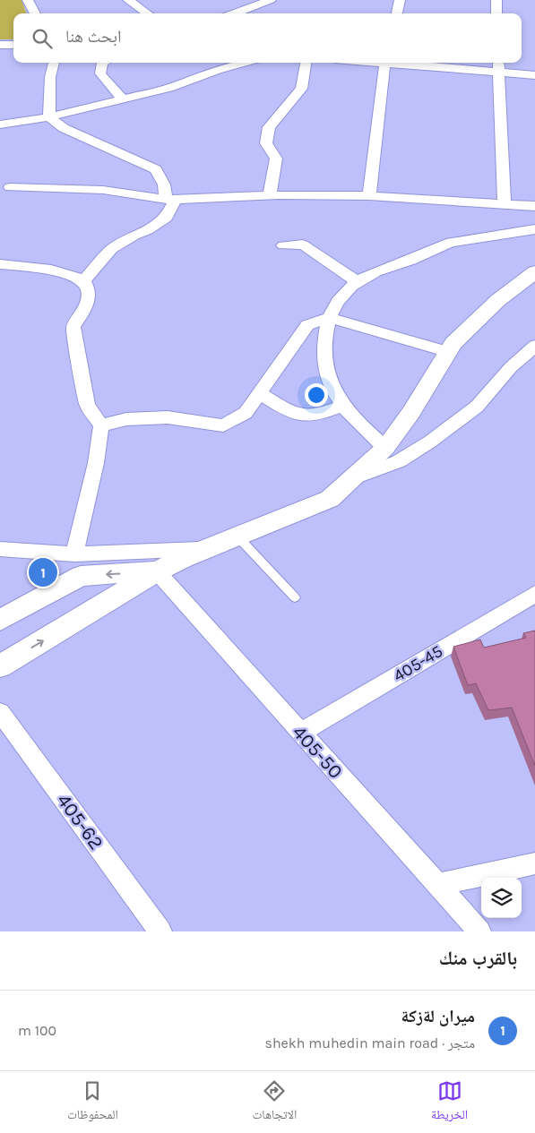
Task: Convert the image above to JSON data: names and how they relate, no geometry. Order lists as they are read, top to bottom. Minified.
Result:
{"streets":{"street":["405-45","405-50","405-62"]},"crossings":[["405-45","405-50"]],"page":{"search":"ابحث هنا","pins":"1","heading":"بالقرب منك","list":[{"mark":"1","name":"ميران لةزكة","note":"متجر · shekh muhedin main road","value":"100 m"}],"nav":["الخريطة","الاتجاهات","المحفوظات"]}}
